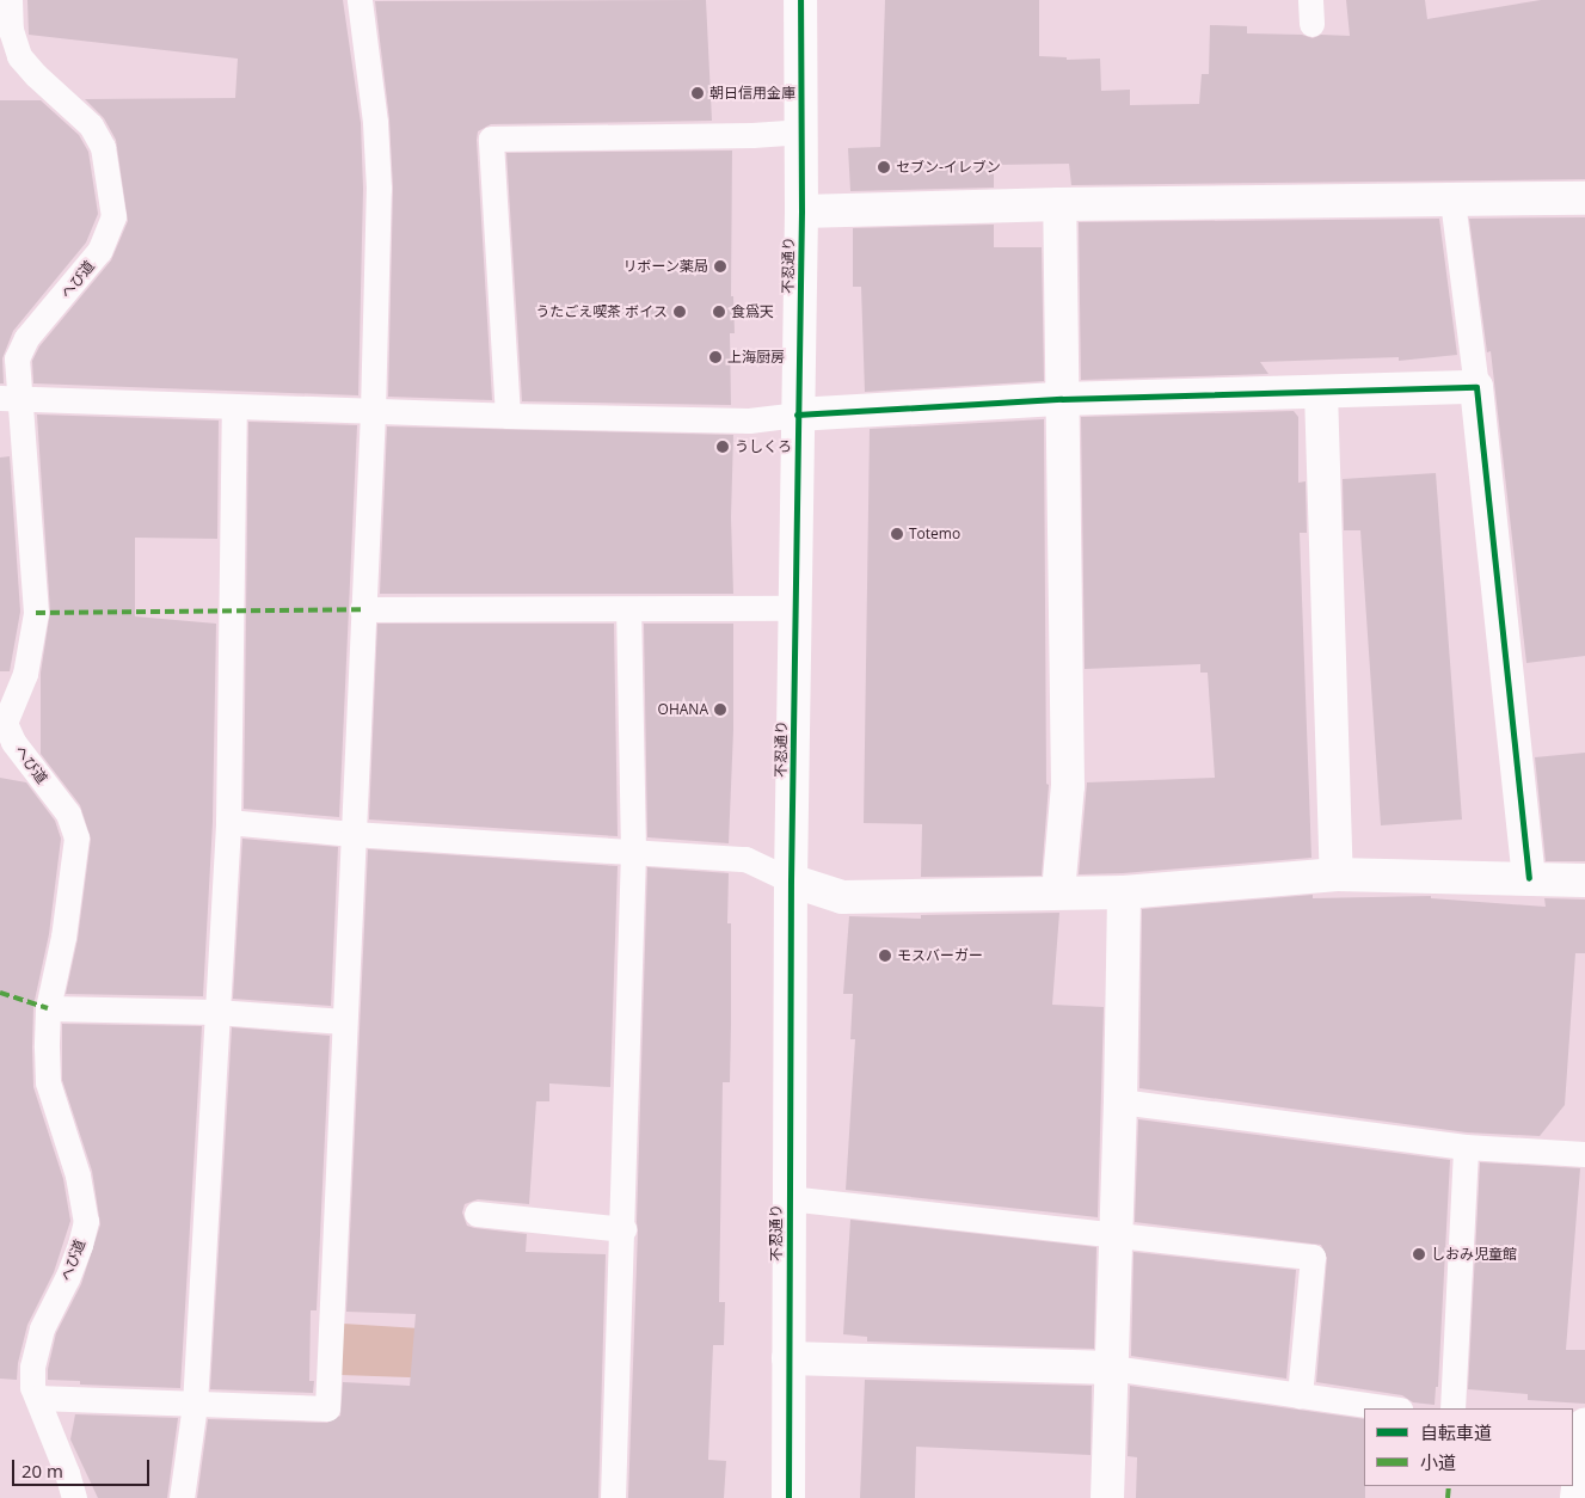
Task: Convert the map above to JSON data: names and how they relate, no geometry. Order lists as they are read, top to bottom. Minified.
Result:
{"streets":{"street":["不忍通り"],"lane":["へび道"]},"places":["朝日信用金庫","セブン-イレブン","リボーン薬局","うたごえ喫茶 ボイス","食爲天","上海厨房","うしくろ","Totemo","OHANA","モスバーガー","しおみ児童館"],"legend":["自転車道","小道"],"scale_bar":"20 m"}
